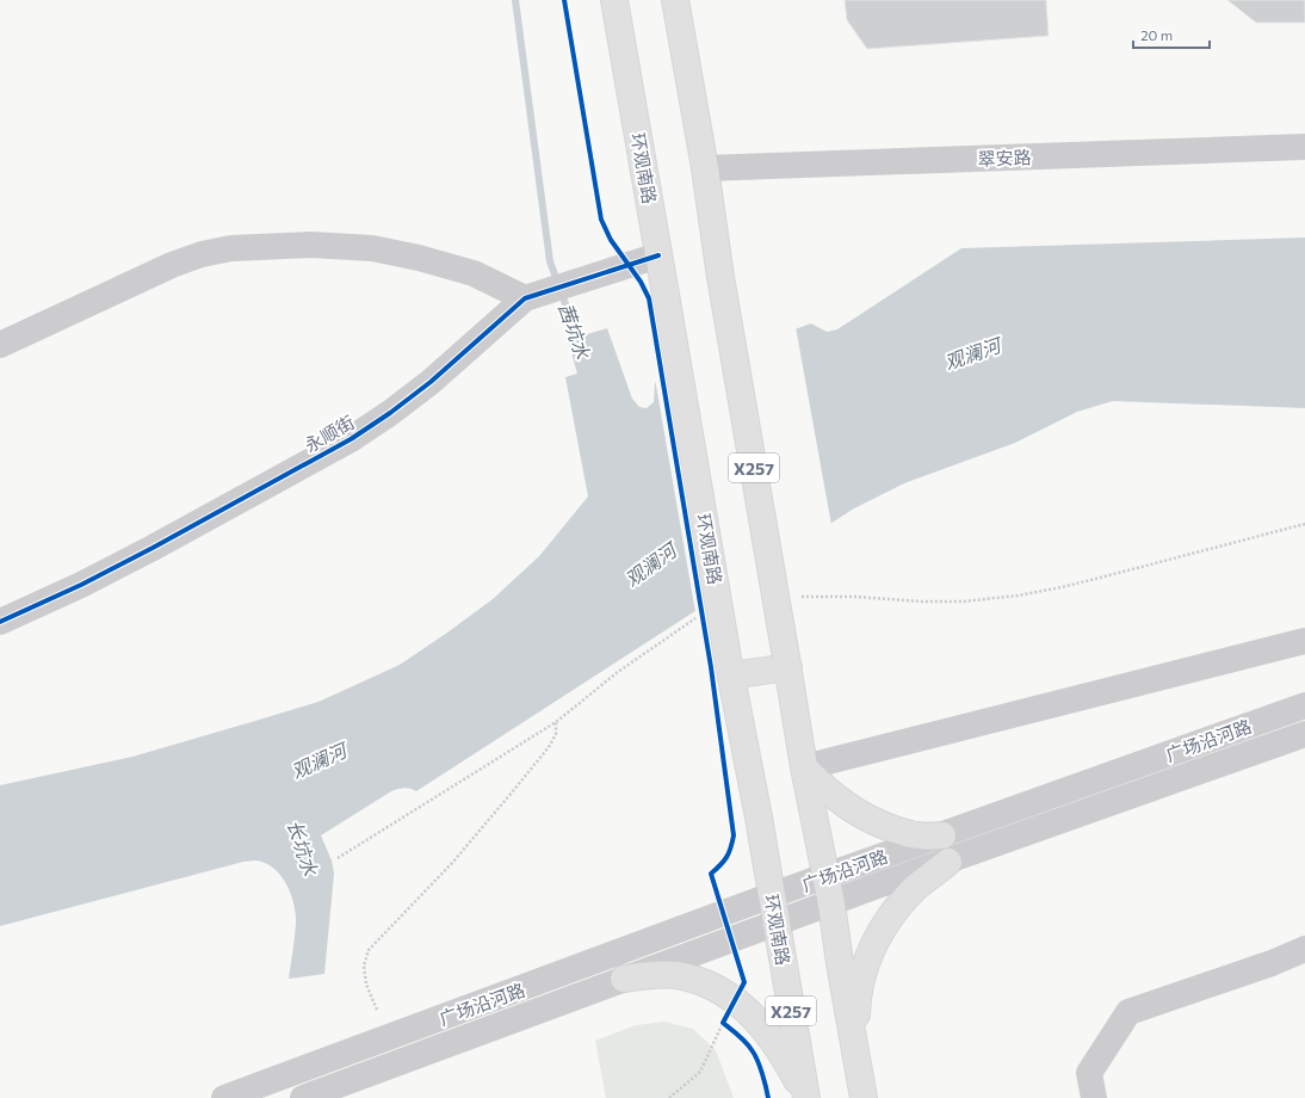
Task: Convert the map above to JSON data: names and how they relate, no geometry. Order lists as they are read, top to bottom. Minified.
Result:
{"streets":{"main road":["环观南路","X257"],"street":["翠安路","永顺街","广场沿河路"]},"crossings":[["翠安路","X257"],["环观南路","永顺街"],["环观南路","广场沿河路"],["X257","广场沿河路"]],"water":["茜坑水","观澜河","长坑水"],"scale_bar":"20 m"}
